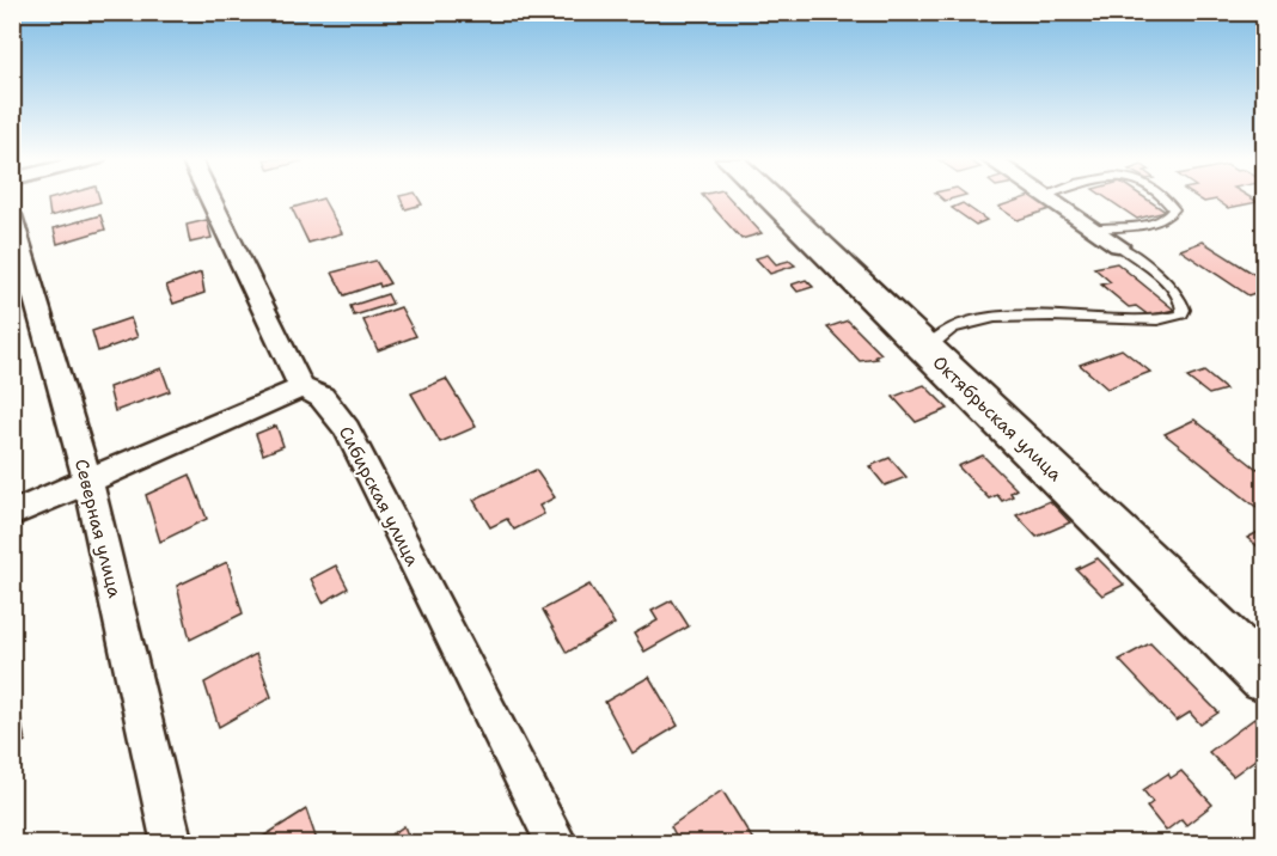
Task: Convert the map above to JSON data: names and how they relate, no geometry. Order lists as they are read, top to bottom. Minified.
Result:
{"streets":{"street":["Октябрьская улица","Сибирская улица","Северная улица"]}}
